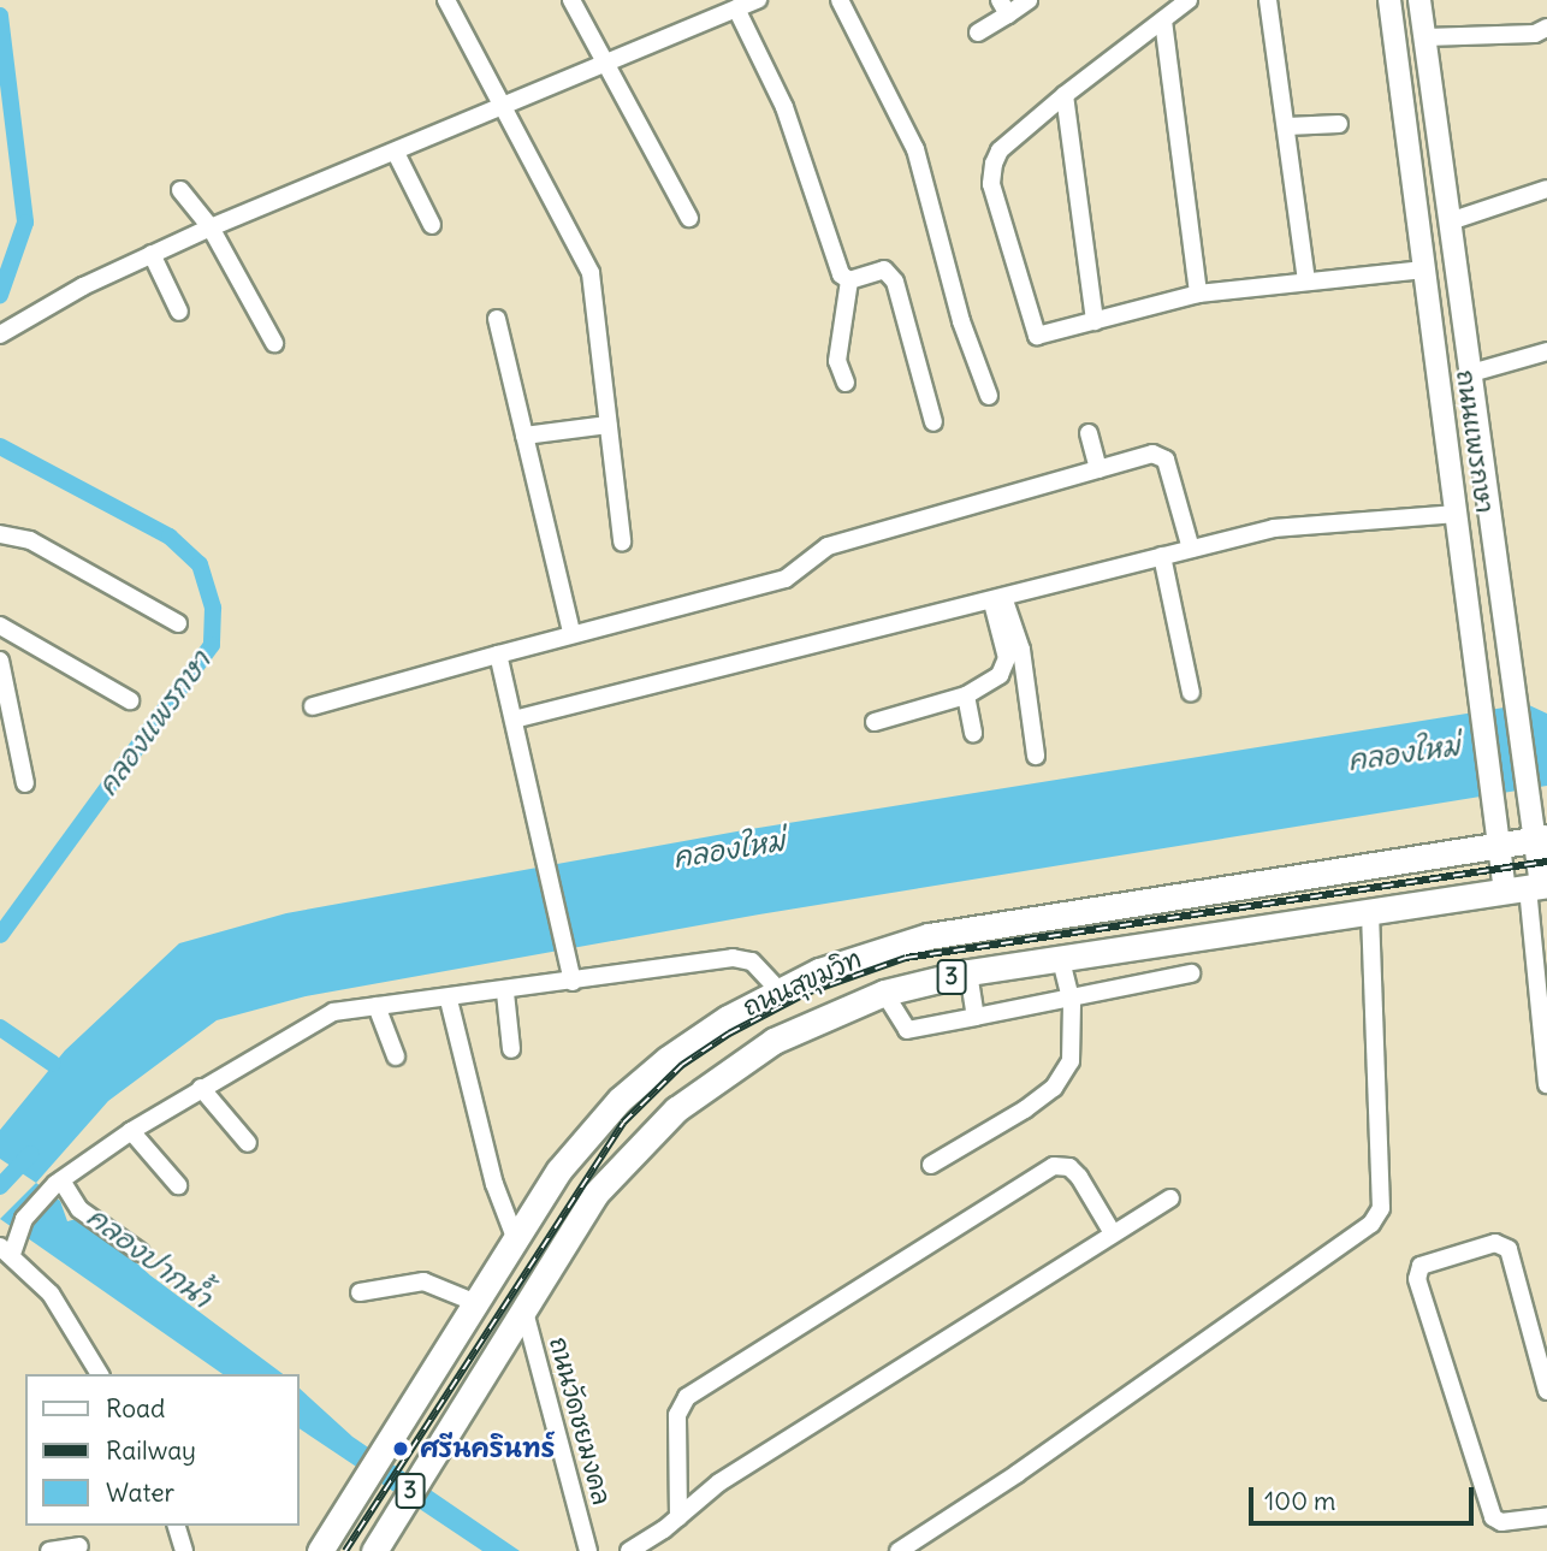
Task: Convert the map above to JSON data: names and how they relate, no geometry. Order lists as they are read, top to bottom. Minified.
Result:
{"streets":{"highway":["3","ถนนสุขุมวิท"],"main road":["ถนนแพรกษา"],"street":["ถนนวัดชยมงคล"]},"crossings":[["ถนนแพรกษา","ถนนสุขุมวิท"],["ถนนสุขุมวิท","ถนนวัดชยมงคล"]],"water":["คลองแพรกษา","คลองใหม่","คลองปากน้ำ"],"places":["ศรีนครินทร์"],"legend":["Road","Railway","Water"],"scale_bar":"100 m"}
